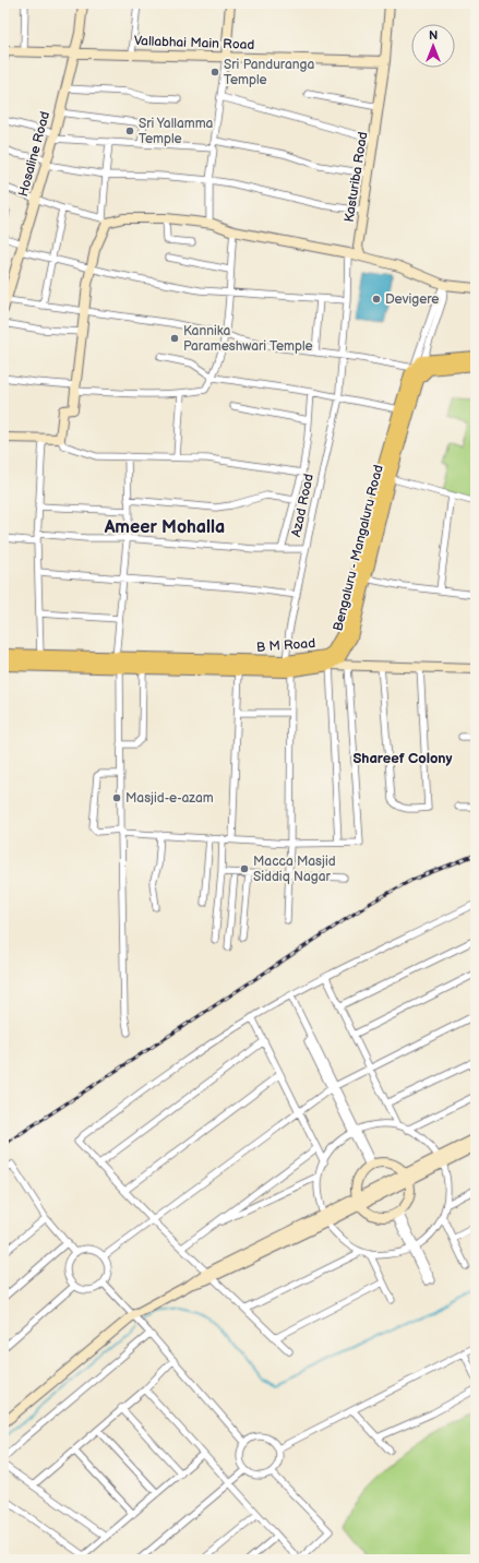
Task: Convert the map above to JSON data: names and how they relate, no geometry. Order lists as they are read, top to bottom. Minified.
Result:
{"streets":{"highway":["Bengaluru - Mangaluru Road","B M Road"],"street":["Vallabhai Main Road","Hosaline Road","Kasturiba Road","Azad Road"]},"crossings":[["Vallabhai Main Road","Hosaline Road"],["Vallabhai Main Road","Kasturiba Road"],["Azad Road","B M Road"],["Bengaluru - Mangaluru Road","B M Road"]],"districts":["Ameer Mohalla","Shareef Colony"],"places":["Sri Panduranga Temple","Sri Yallamma Temple","Devigere","Kannika Parameshwari Temple","Masjid-e-azam","Macca Masjid Siddiq Nagar"],"north":"top"}
